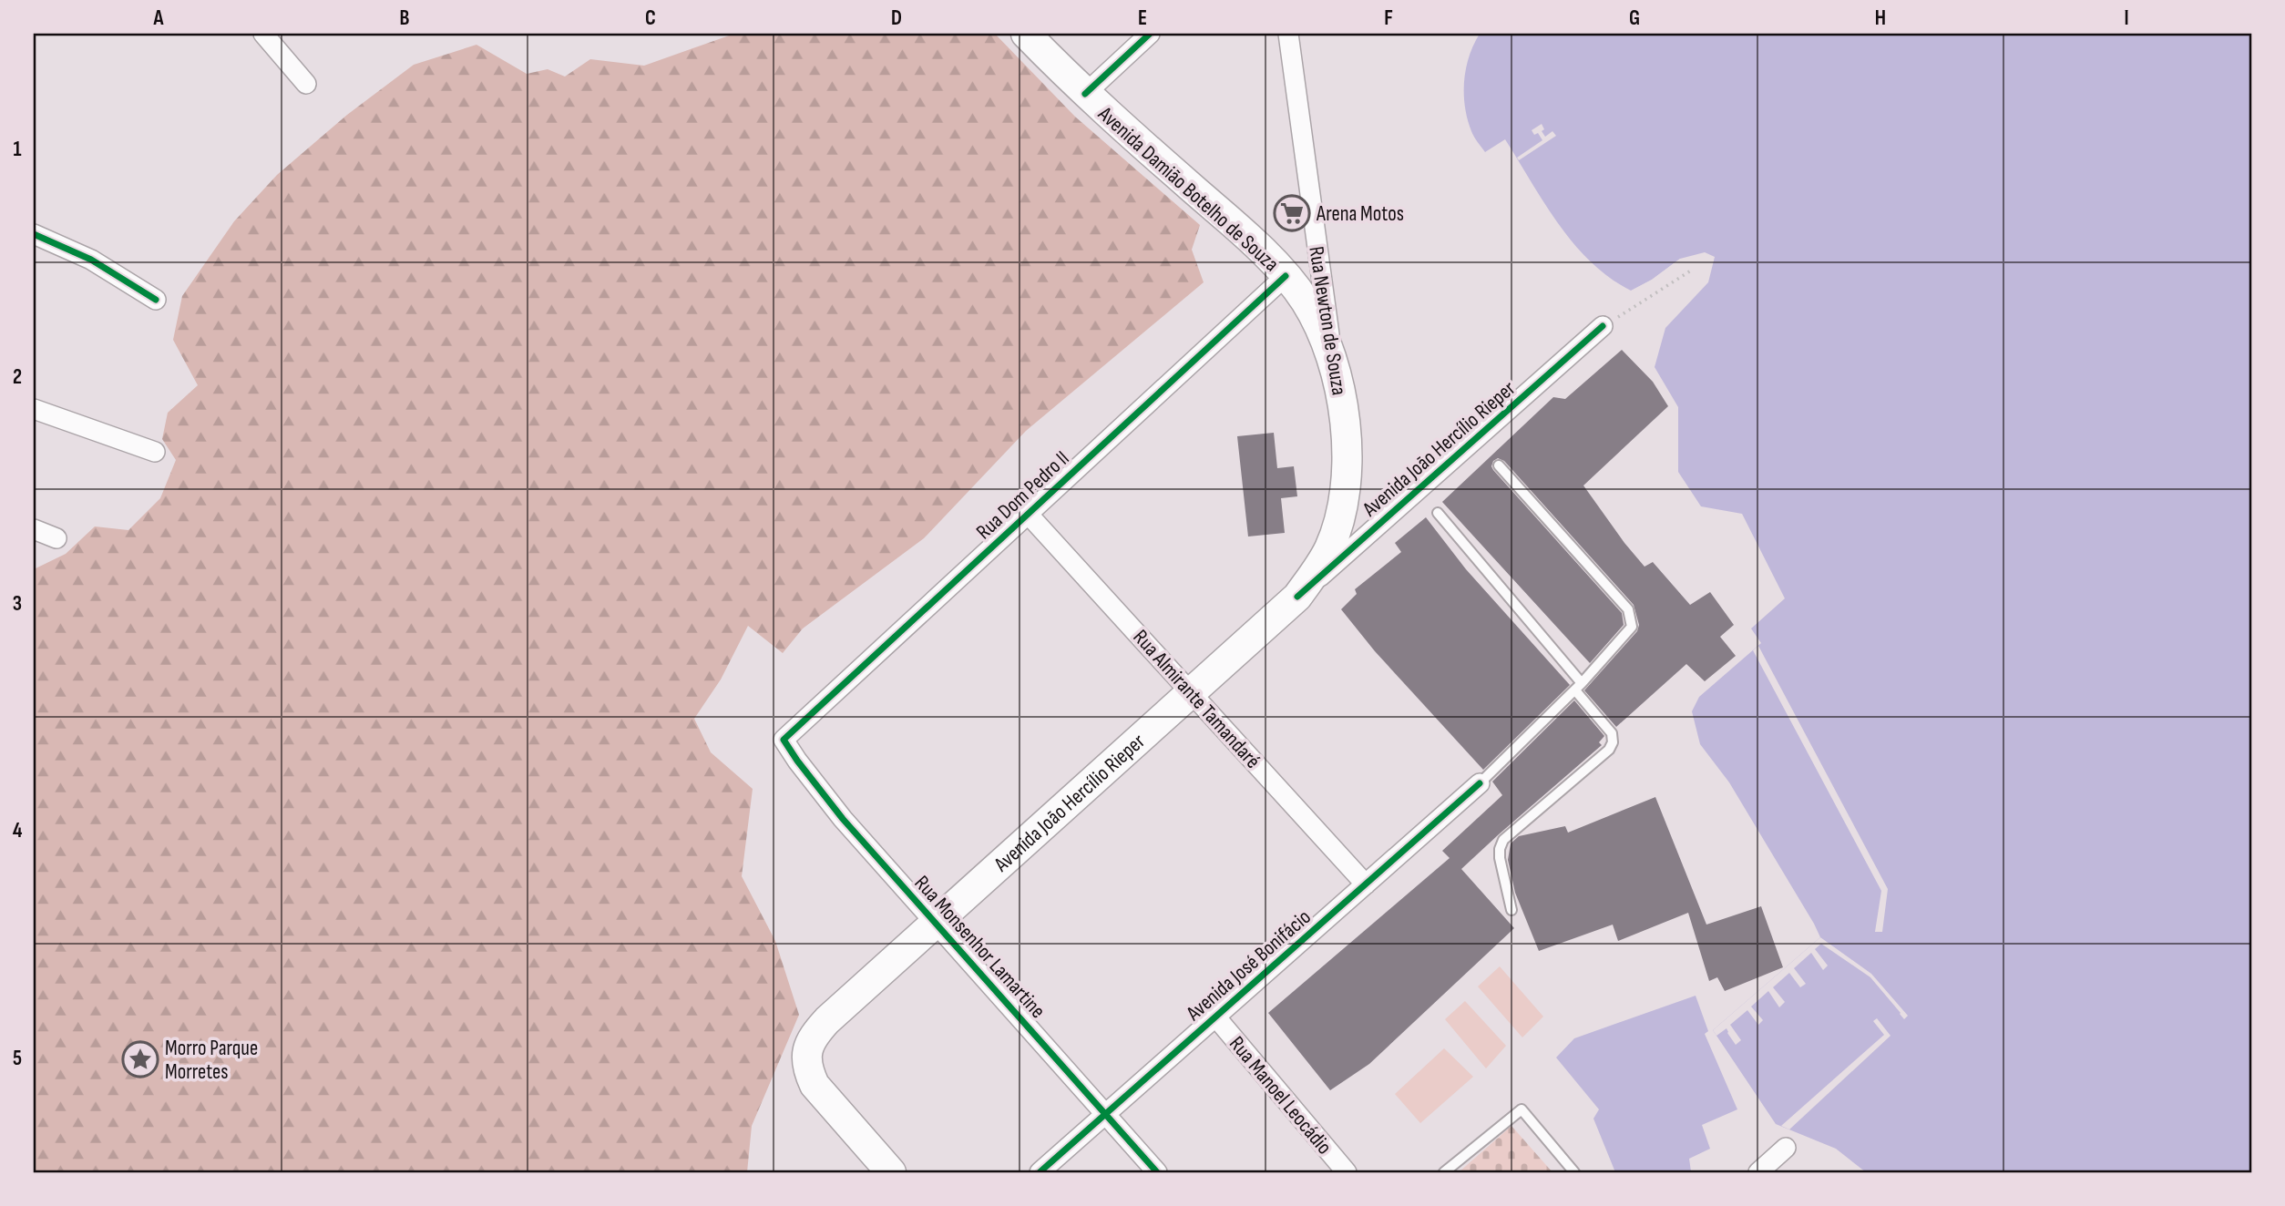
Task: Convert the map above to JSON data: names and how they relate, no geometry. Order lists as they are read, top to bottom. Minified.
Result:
{"streets":{"main road":["Avenida Damião Botelho de Souza","Rua Newton de Souza","Avenida João Hercílio Rieper"],"street":["Rua Dom Pedro II","Rua Almirante Tamandaré","Rua Monsenhor Lamartine","Avenida José Bonifácio","Rua Manoel Leocádio"]},"crossings":[["Avenida Damião Botelho de Souza","Rua Newton de Souza"],["Avenida Damião Botelho de Souza","Rua Dom Pedro II"],["Rua Newton de Souza","Avenida João Hercílio Rieper"],["Avenida João Hercílio Rieper","Rua Almirante Tamandaré"],["Avenida João Hercílio Rieper","Rua Monsenhor Lamartine"],["Rua Dom Pedro II","Rua Almirante Tamandaré"],["Rua Dom Pedro II","Rua Monsenhor Lamartine"],["Rua Almirante Tamandaré","Avenida José Bonifácio"],["Rua Monsenhor Lamartine","Avenida José Bonifácio"],["Avenida José Bonifácio","Rua Manoel Leocádio"]],"places":{"supermarket":["Arena Motos"],"place":["Morro Parque Morretes"]},"grid":{"columns":["A","B","C","D","E","F","G","H","I"],"rows":["1","2","3","4","5"]}}
